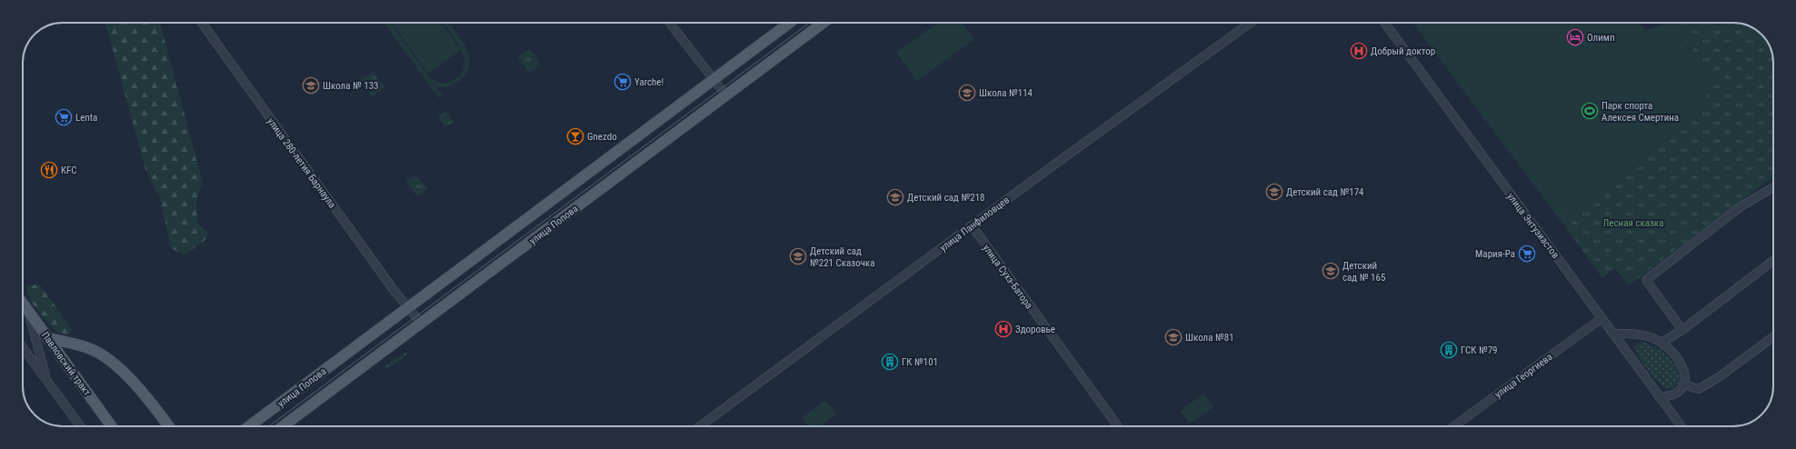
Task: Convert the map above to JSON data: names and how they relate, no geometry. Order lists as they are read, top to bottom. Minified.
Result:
{"streets":{"main road":["улица Попова","Павловский тракт"],"street":["улица 280-летия Барнаула","улица Панфиловцев","улица Энтузиастов","улица Сухэ-Батора","улица Георгиева"]},"crossings":[["улица 280-летия Барнаула","улица Попова"],["улица Панфиловцев","улица Сухэ-Батора"],["улица Энтузиастов","улица Георгиева"]],"parks":["Лесная сказка"],"places":{"hotel":["Олимп"],"hospital":["Добрый доктор","Здоровье"],"supermarket":["Yarche!","Lenta","Мария-Ра"],"school or university":["Школа № 133","Школа №114","Детский сад №174","Детский сад №218","Детский сад №221 Сказочка","Детский сад № 165","Школа №81"],"sports":["Парк спорта Алексея Смертина"],"bar":["Gnezdo"],"restaurant":["KFC"],"building":["ГСК №79","ГК №101"]}}
